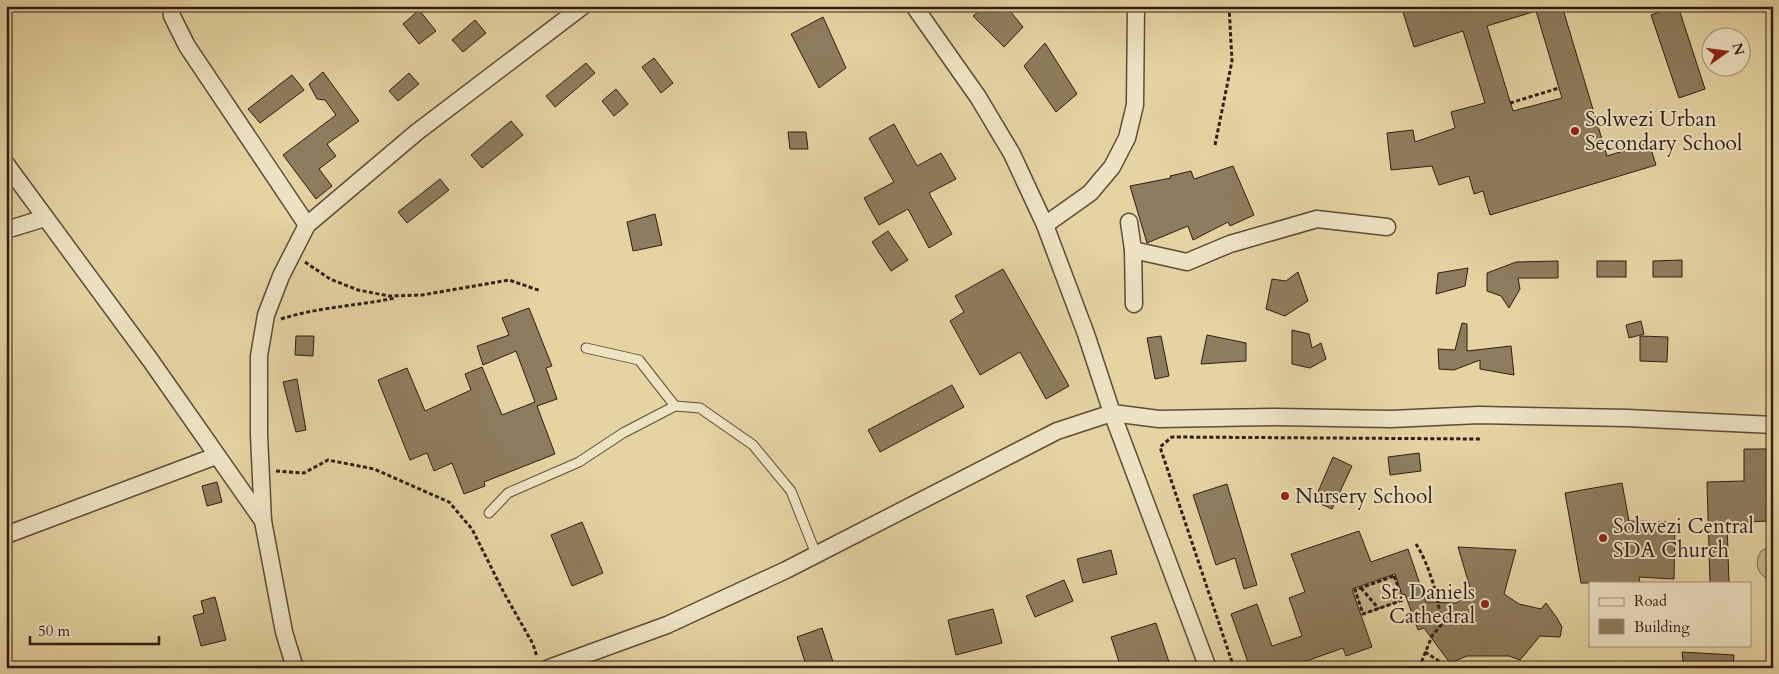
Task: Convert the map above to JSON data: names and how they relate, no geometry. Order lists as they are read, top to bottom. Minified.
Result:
{"places":["Solwezi Urban Secondary School","Nursery School","Solwezi Central SDA Church","St. Daniels Cathedral"],"legend":["Road","Building"],"scale_bar":"50 m","north":"right"}
